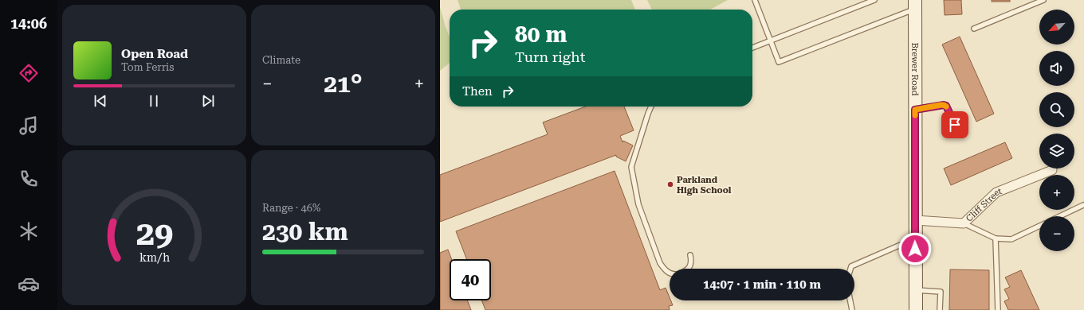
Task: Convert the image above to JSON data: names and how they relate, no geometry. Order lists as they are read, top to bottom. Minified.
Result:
{"streets":{"street":["Brewer Road","Cliff Street"]},"crossings":[["Brewer Road","Cliff Street"]],"places":["Parkland High School"],"north":"bottom left","page":{"tabs":"14:06","tile":["Climate",["Range · 46%","230 km"]],"map_buttons":["+","−"],"turn":["80 m","Turn right"],"song":["Open Road","Tom Ferris"],"heat":["−","21°","+"],"then":"Then","limit":"40","trip":"14:07 · 1 min · 110 m","gauge":["29","km/h"]}}
